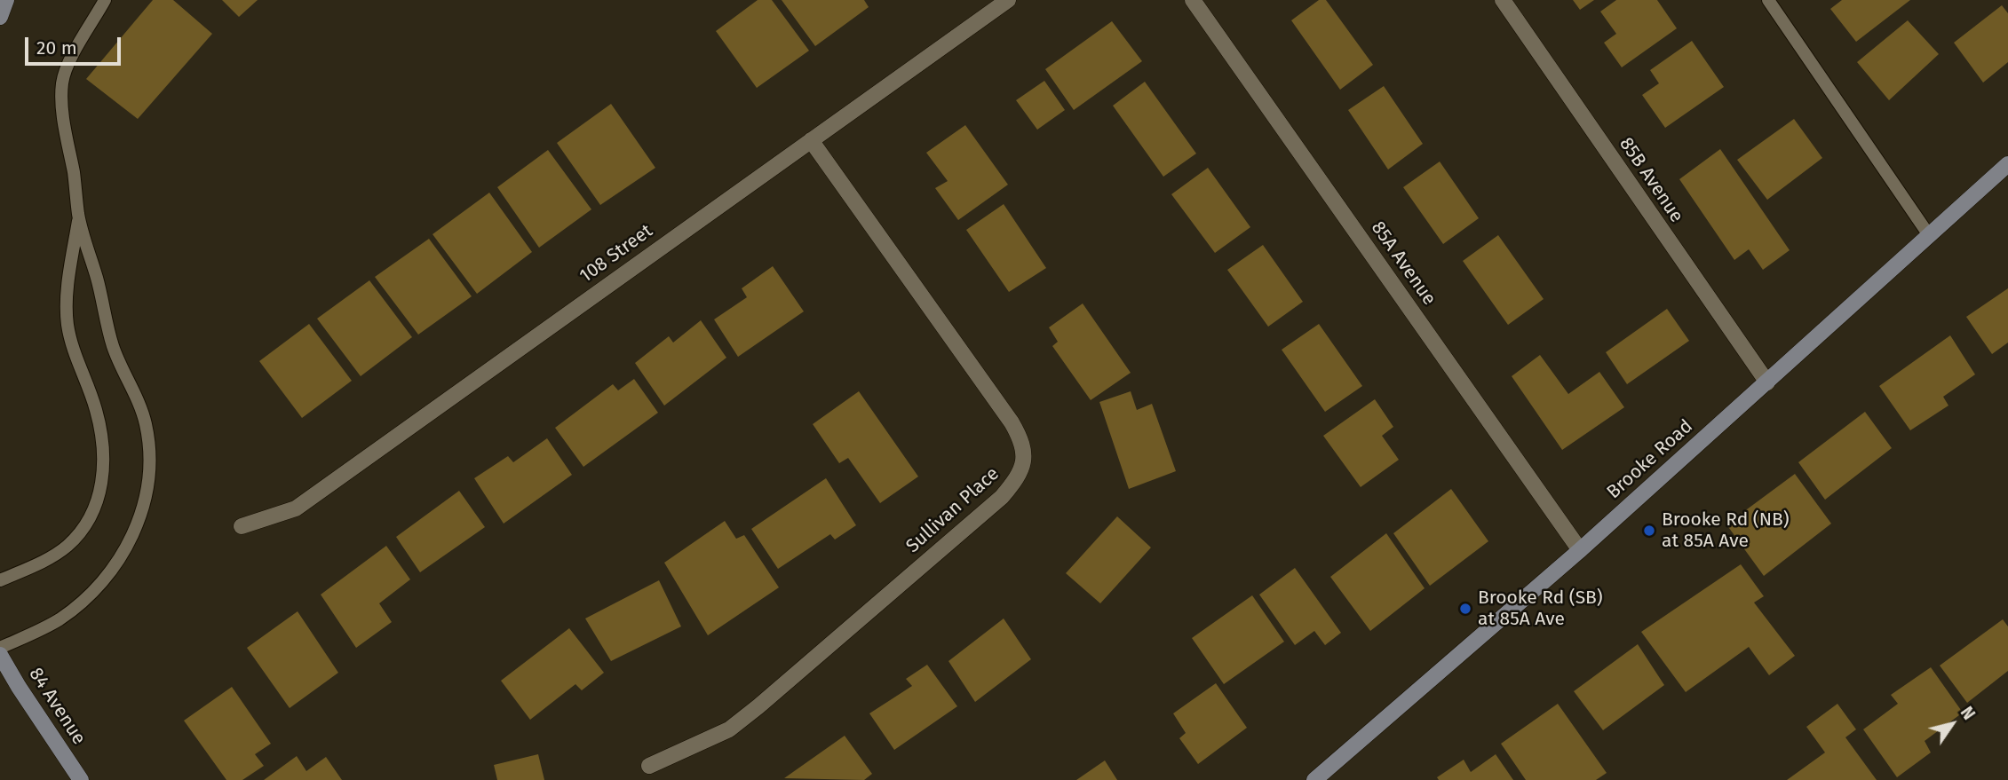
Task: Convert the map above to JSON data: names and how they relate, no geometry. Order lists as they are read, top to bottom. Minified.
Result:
{"streets":{"street":["85B Avenue","108 Street","85A Avenue","Brooke Road","Sullivan Place","84 Avenue"]},"crossings":[["85B Avenue","Brooke Road"],["108 Street","Sullivan Place"],["85A Avenue","Brooke Road"]],"places":["Brooke Rd (NB) at 85A Ave","Brooke Rd (SB) at 85A Ave"],"scale_bar":"20 m","north":"top right"}
